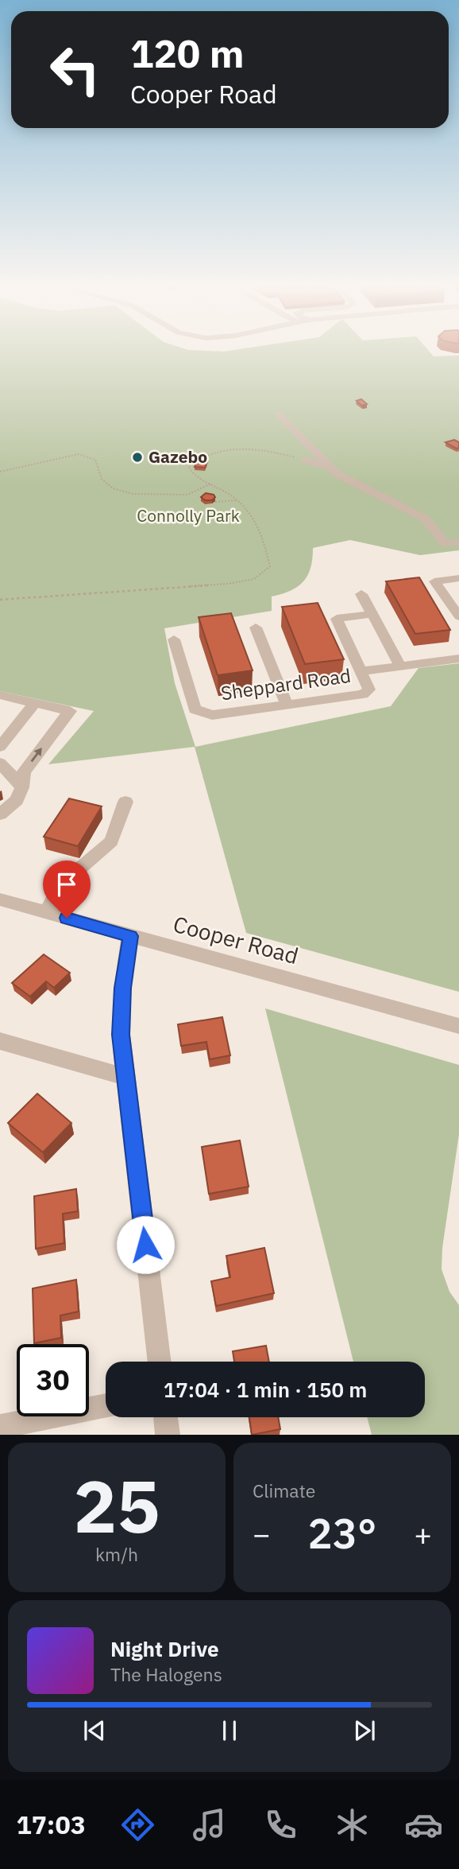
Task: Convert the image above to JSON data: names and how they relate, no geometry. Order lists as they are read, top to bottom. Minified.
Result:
{"streets":{"street":["Sheppard Road","Cooper Road"]},"parks":["Connolly Park"],"places":["Gazebo"],"page":{"turn":["120 m","Cooper Road"],"limit":"30","trip":"17:04 · 1 min · 150 m","tile":[["25","km/h"],"Climate"],"heat":["−","23°","+"],"song":["Night Drive","The Halogens"],"tabs":"17:03"}}
